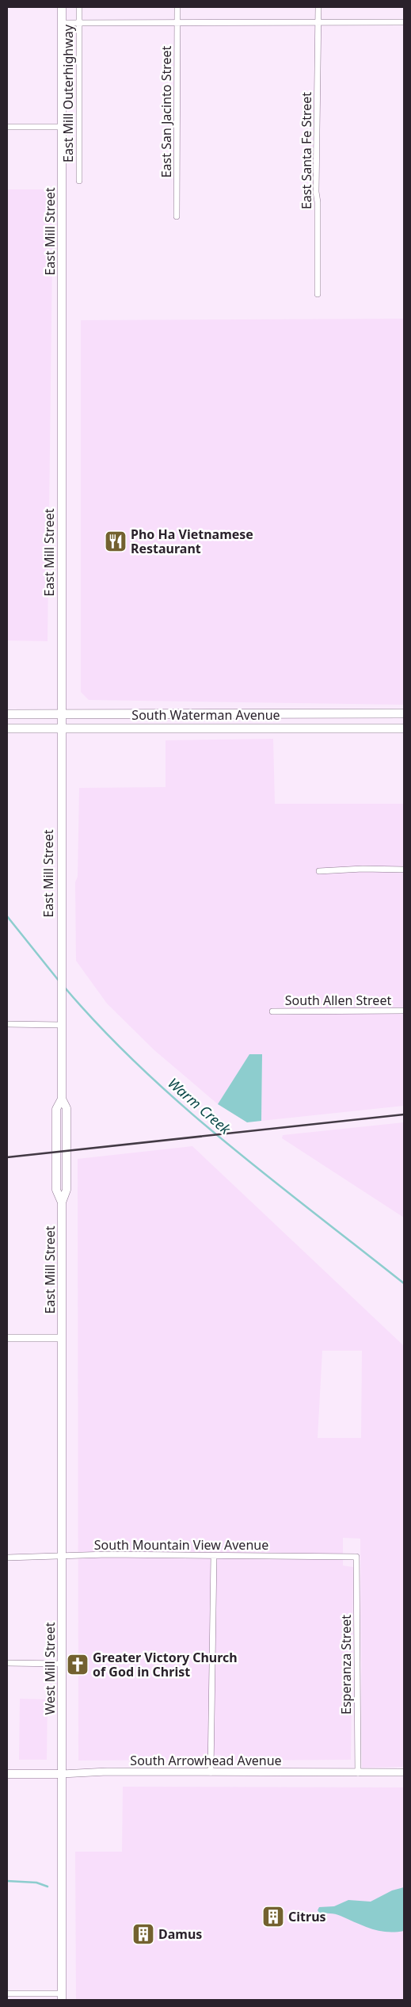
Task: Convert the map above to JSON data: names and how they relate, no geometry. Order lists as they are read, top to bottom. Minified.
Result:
{"streets":{"main road":["East Mill Street","South Waterman Avenue","West Mill Street","South Arrowhead Avenue"],"street":["East Mill Outerhighway","East San Jacinto Street","East Santa Fe Street","South Allen Street","South Mountain View Avenue","Esperanza Street"]},"crossings":[["East Mill Street","South Waterman Avenue"],["East Mill Street","West Mill Street"],["South Mountain View Avenue","Esperanza Street"],["South Mountain View Avenue","West Mill Street"],["Esperanza Street","South Arrowhead Avenue"],["West Mill Street","South Arrowhead Avenue"]],"water":["Warm Creek"],"places":{"restaurant":["Pho Ha Vietnamese Restaurant"],"church":["Greater Victory Church of God in Christ"],"building":["Citrus","Damus"]}}
